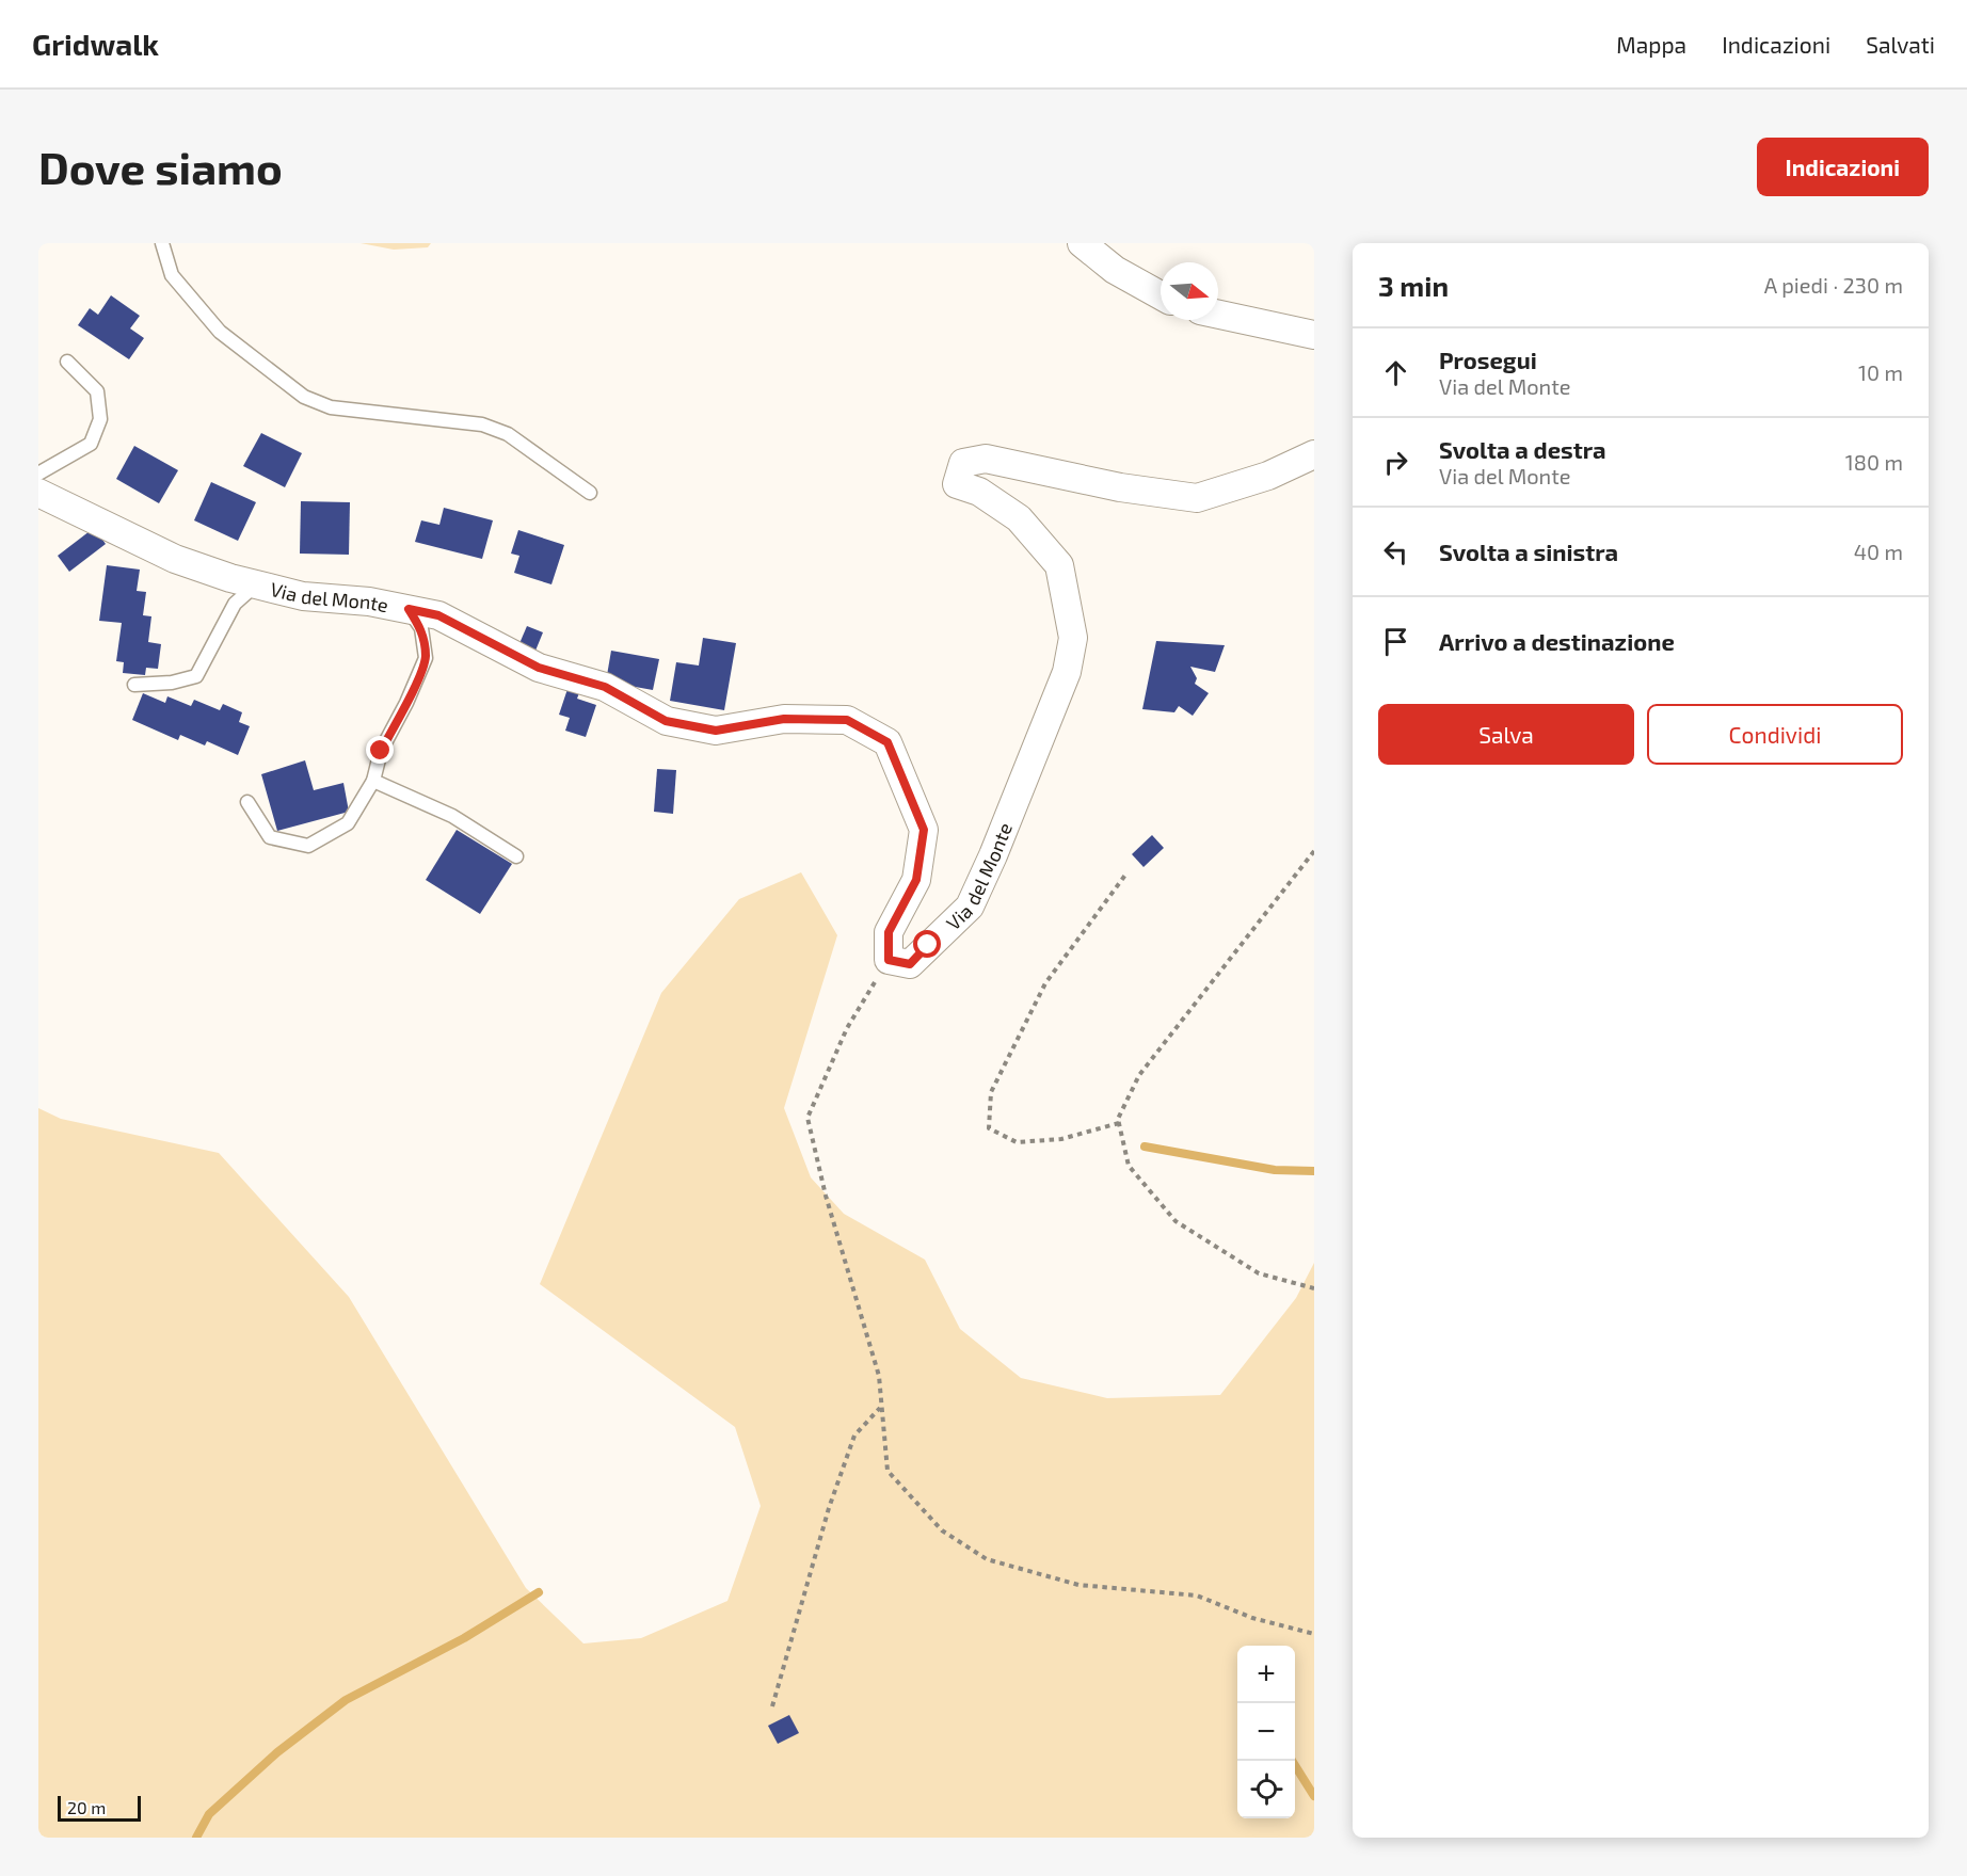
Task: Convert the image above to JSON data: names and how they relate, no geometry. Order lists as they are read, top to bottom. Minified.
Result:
{"streets":{"street":["Via del Monte"]},"scale_bar":"20 m","north":"right","page":{"header":"Gridwalk","nav":["Mappa","Indicazioni","Salvati"],"buttons":["Indicazioni",["Salva","Condividi"]],"title":"Dove siamo","heading":["3 min","A piedi · 230 m"],"list":[["Prosegui","Via del Monte","10 m"],["Svolta a destra","Via del Monte","180 m"],["Svolta a sinistra","40 m"],"Arrivo a destinazione"],"map_buttons":["+","−"],"scale":"20 m"}}
